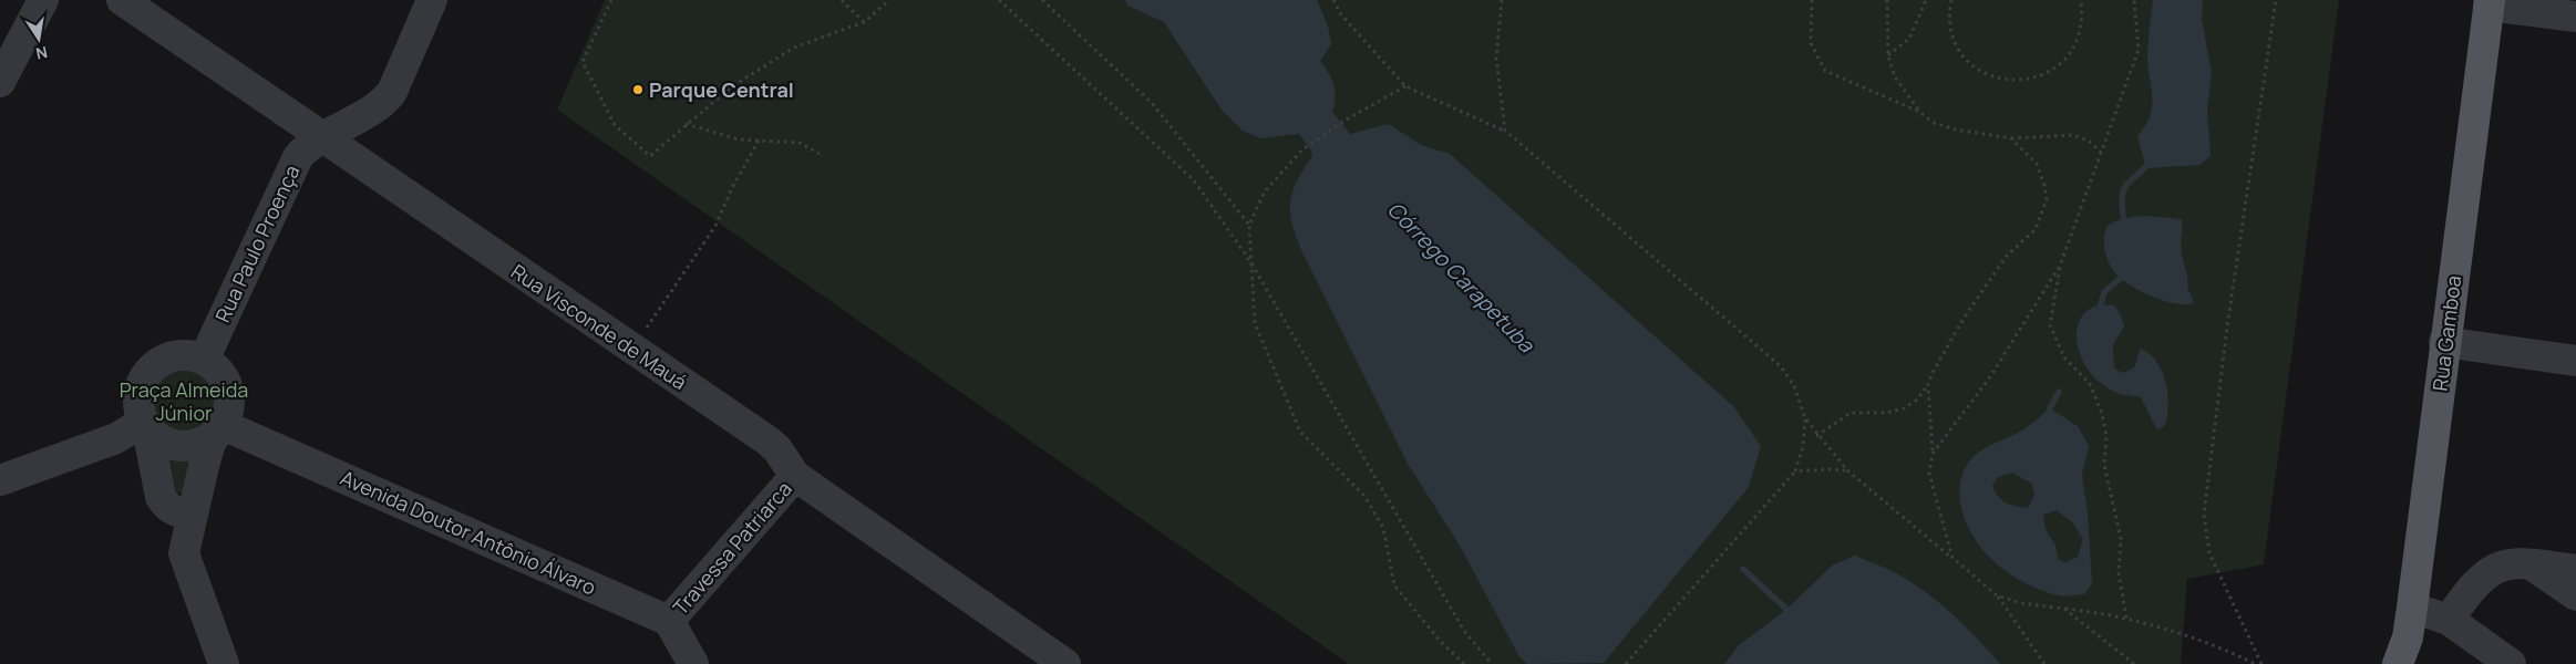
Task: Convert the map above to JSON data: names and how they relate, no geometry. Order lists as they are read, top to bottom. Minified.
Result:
{"streets":{"main road":["Rua Gamboa"],"street":["Rua Paulo Proença","Rua Visconde de Mauá","Avenida Doutor Antônio Álvaro","Travessa Patriarca"]},"crossings":[["Rua Paulo Proença","Rua Visconde de Mauá"],["Rua Paulo Proença","Avenida Doutor Antônio Álvaro"],["Rua Visconde de Mauá","Travessa Patriarca"],["Avenida Doutor Antônio Álvaro","Travessa Patriarca"]],"water":["Córrego Carapetuba"],"parks":["Praça Almeida Júnior"],"places":["Parque Central"],"north":"bottom"}
